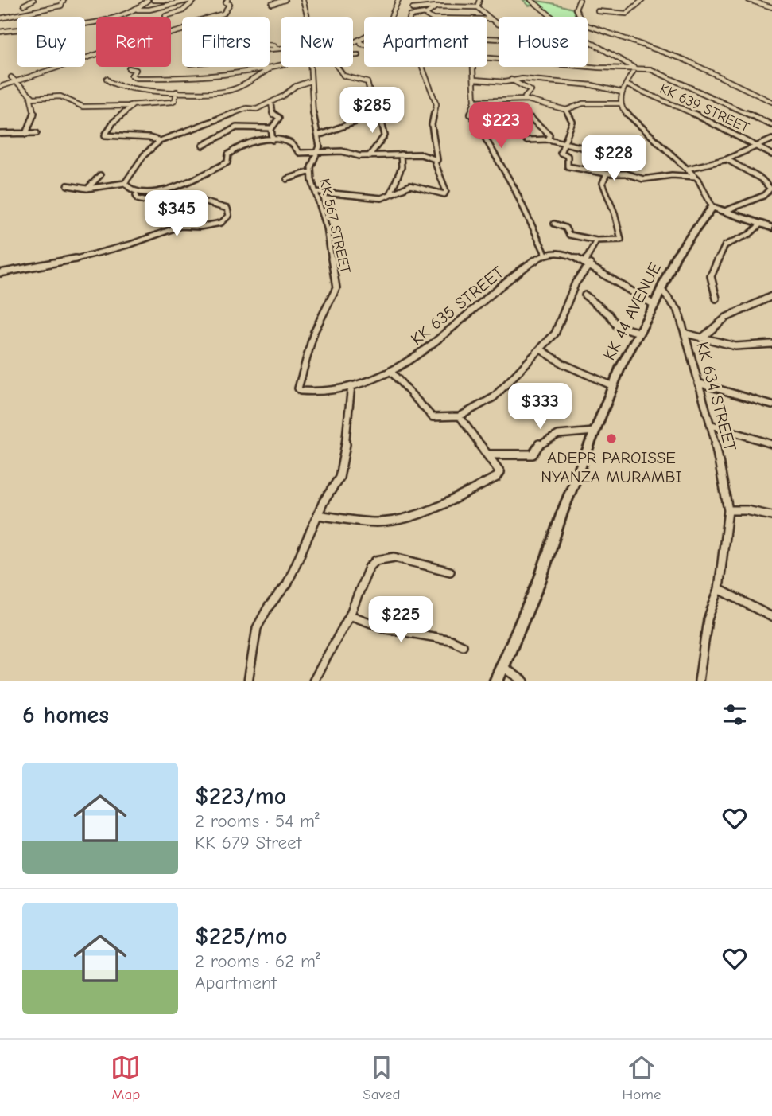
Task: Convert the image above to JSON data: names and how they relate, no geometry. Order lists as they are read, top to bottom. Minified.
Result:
{"streets":{"main road":["KK 44 AVENUE"],"street":["KK 639 STREET","KK 567 STREET","KK 635 STREET","KK 634 STREET"]},"crossings":[["KK 567 STREET","KK 635 STREET"],["KK 44 AVENUE","KK 634 STREET"]],"places":["ADEPR PAROISSE NYANZA MURAMBI"],"page":{"chip":["Buy","Rent","Filters","New","Apartment","House"],"price":["$285","$223","$228","$345","$333","$225"],"heading":"6 homes","list":[{"name":"$223/mo","note":"2 rooms · 54 m² · KK 679 Street"},{"name":"$225/mo","note":"2 rooms · 62 m² · Apartment"}],"tabs":["Map","Saved","Home"]}}
